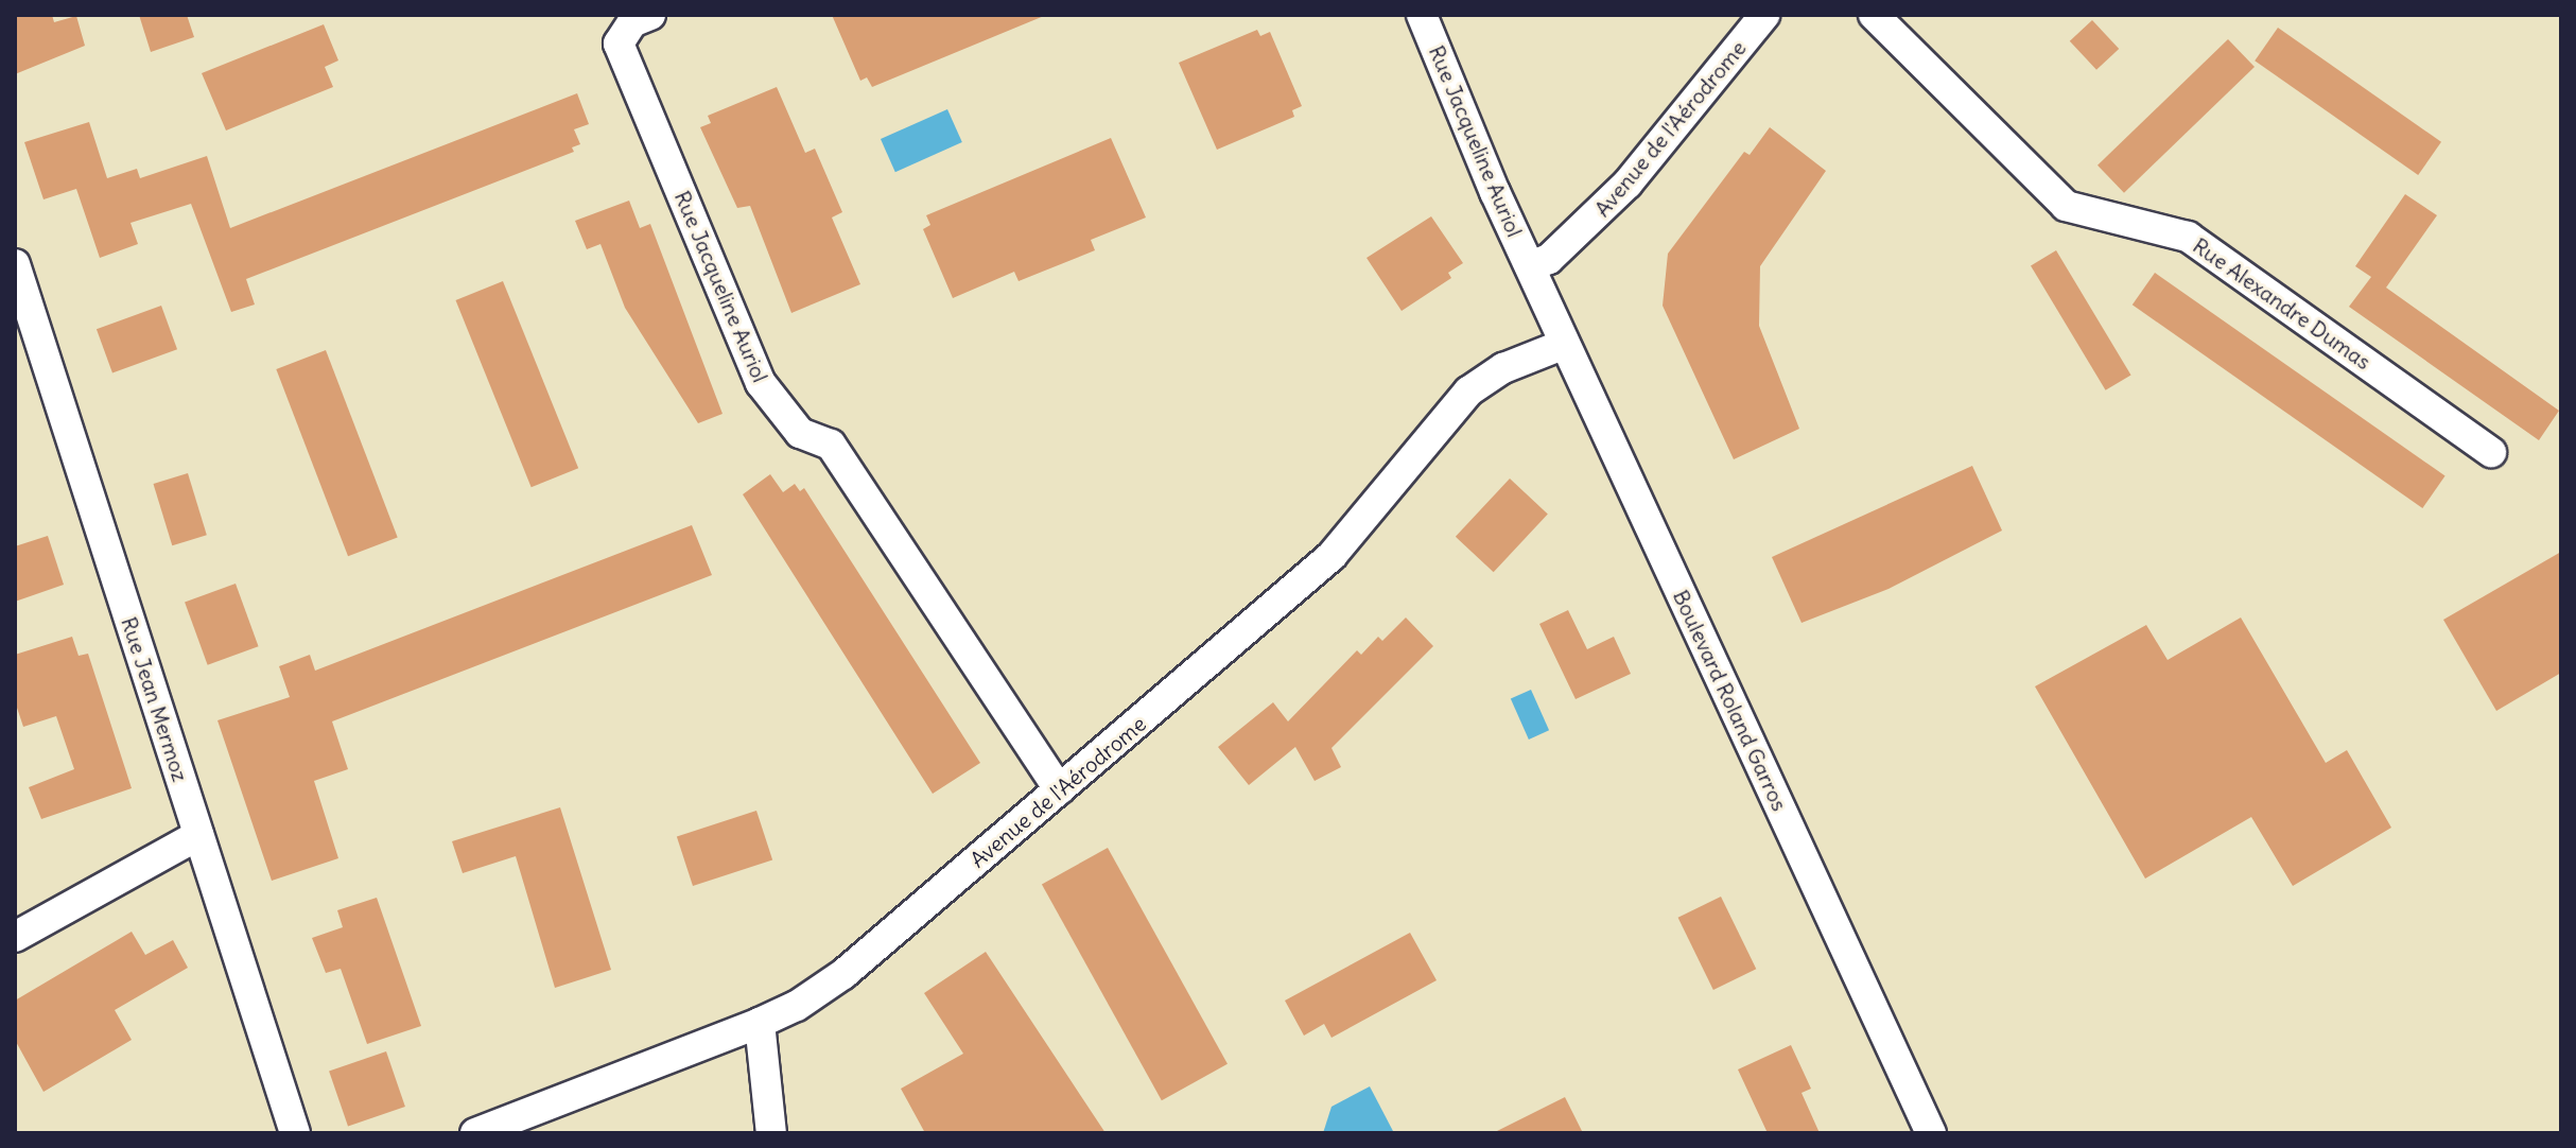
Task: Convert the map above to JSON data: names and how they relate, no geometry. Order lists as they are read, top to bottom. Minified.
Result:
{"streets":{"street":["Avenue de l'Aérodrome","Rue Jacqueline Auriol","Rue Alexandre Dumas","Rue Jean Mermoz","Boulevard Roland Garros"]},"crossings":[["Avenue de l'Aérodrome","Rue Jacqueline Auriol"],["Avenue de l'Aérodrome","Boulevard Roland Garros"],["Rue Jacqueline Auriol","Boulevard Roland Garros"]]}
